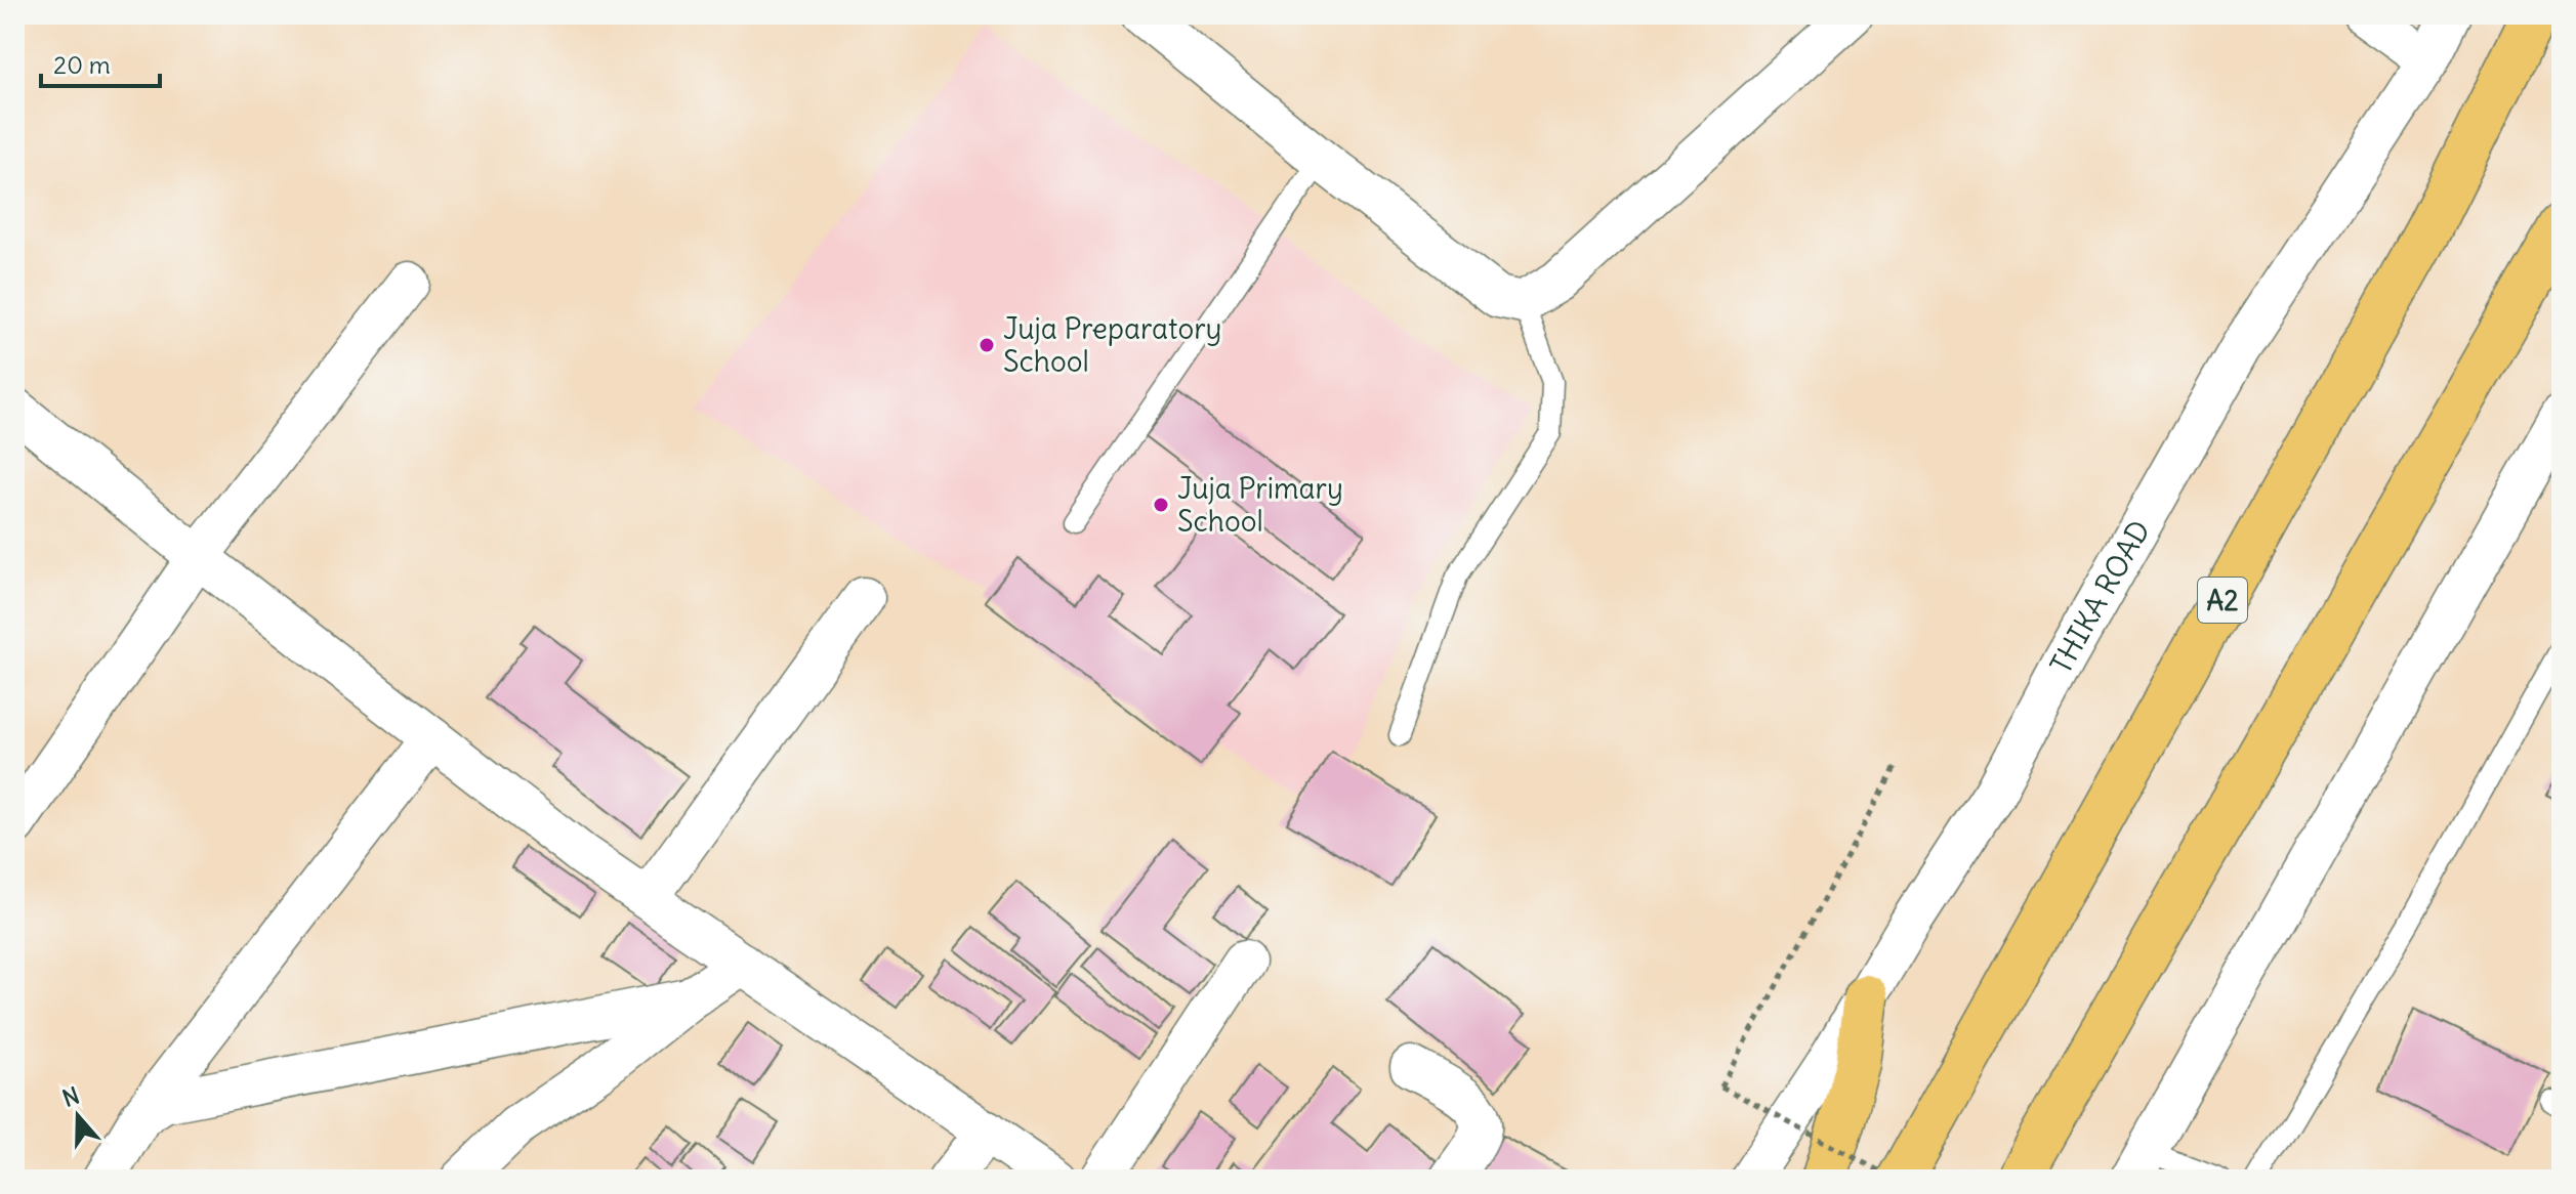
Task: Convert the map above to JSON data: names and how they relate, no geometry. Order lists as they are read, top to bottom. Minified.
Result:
{"streets":{"highway":["A2"],"street":["THIKA ROAD"]},"places":["Juja Preparatory School","Juja Primary School"],"scale_bar":"20 m","north":"top"}
